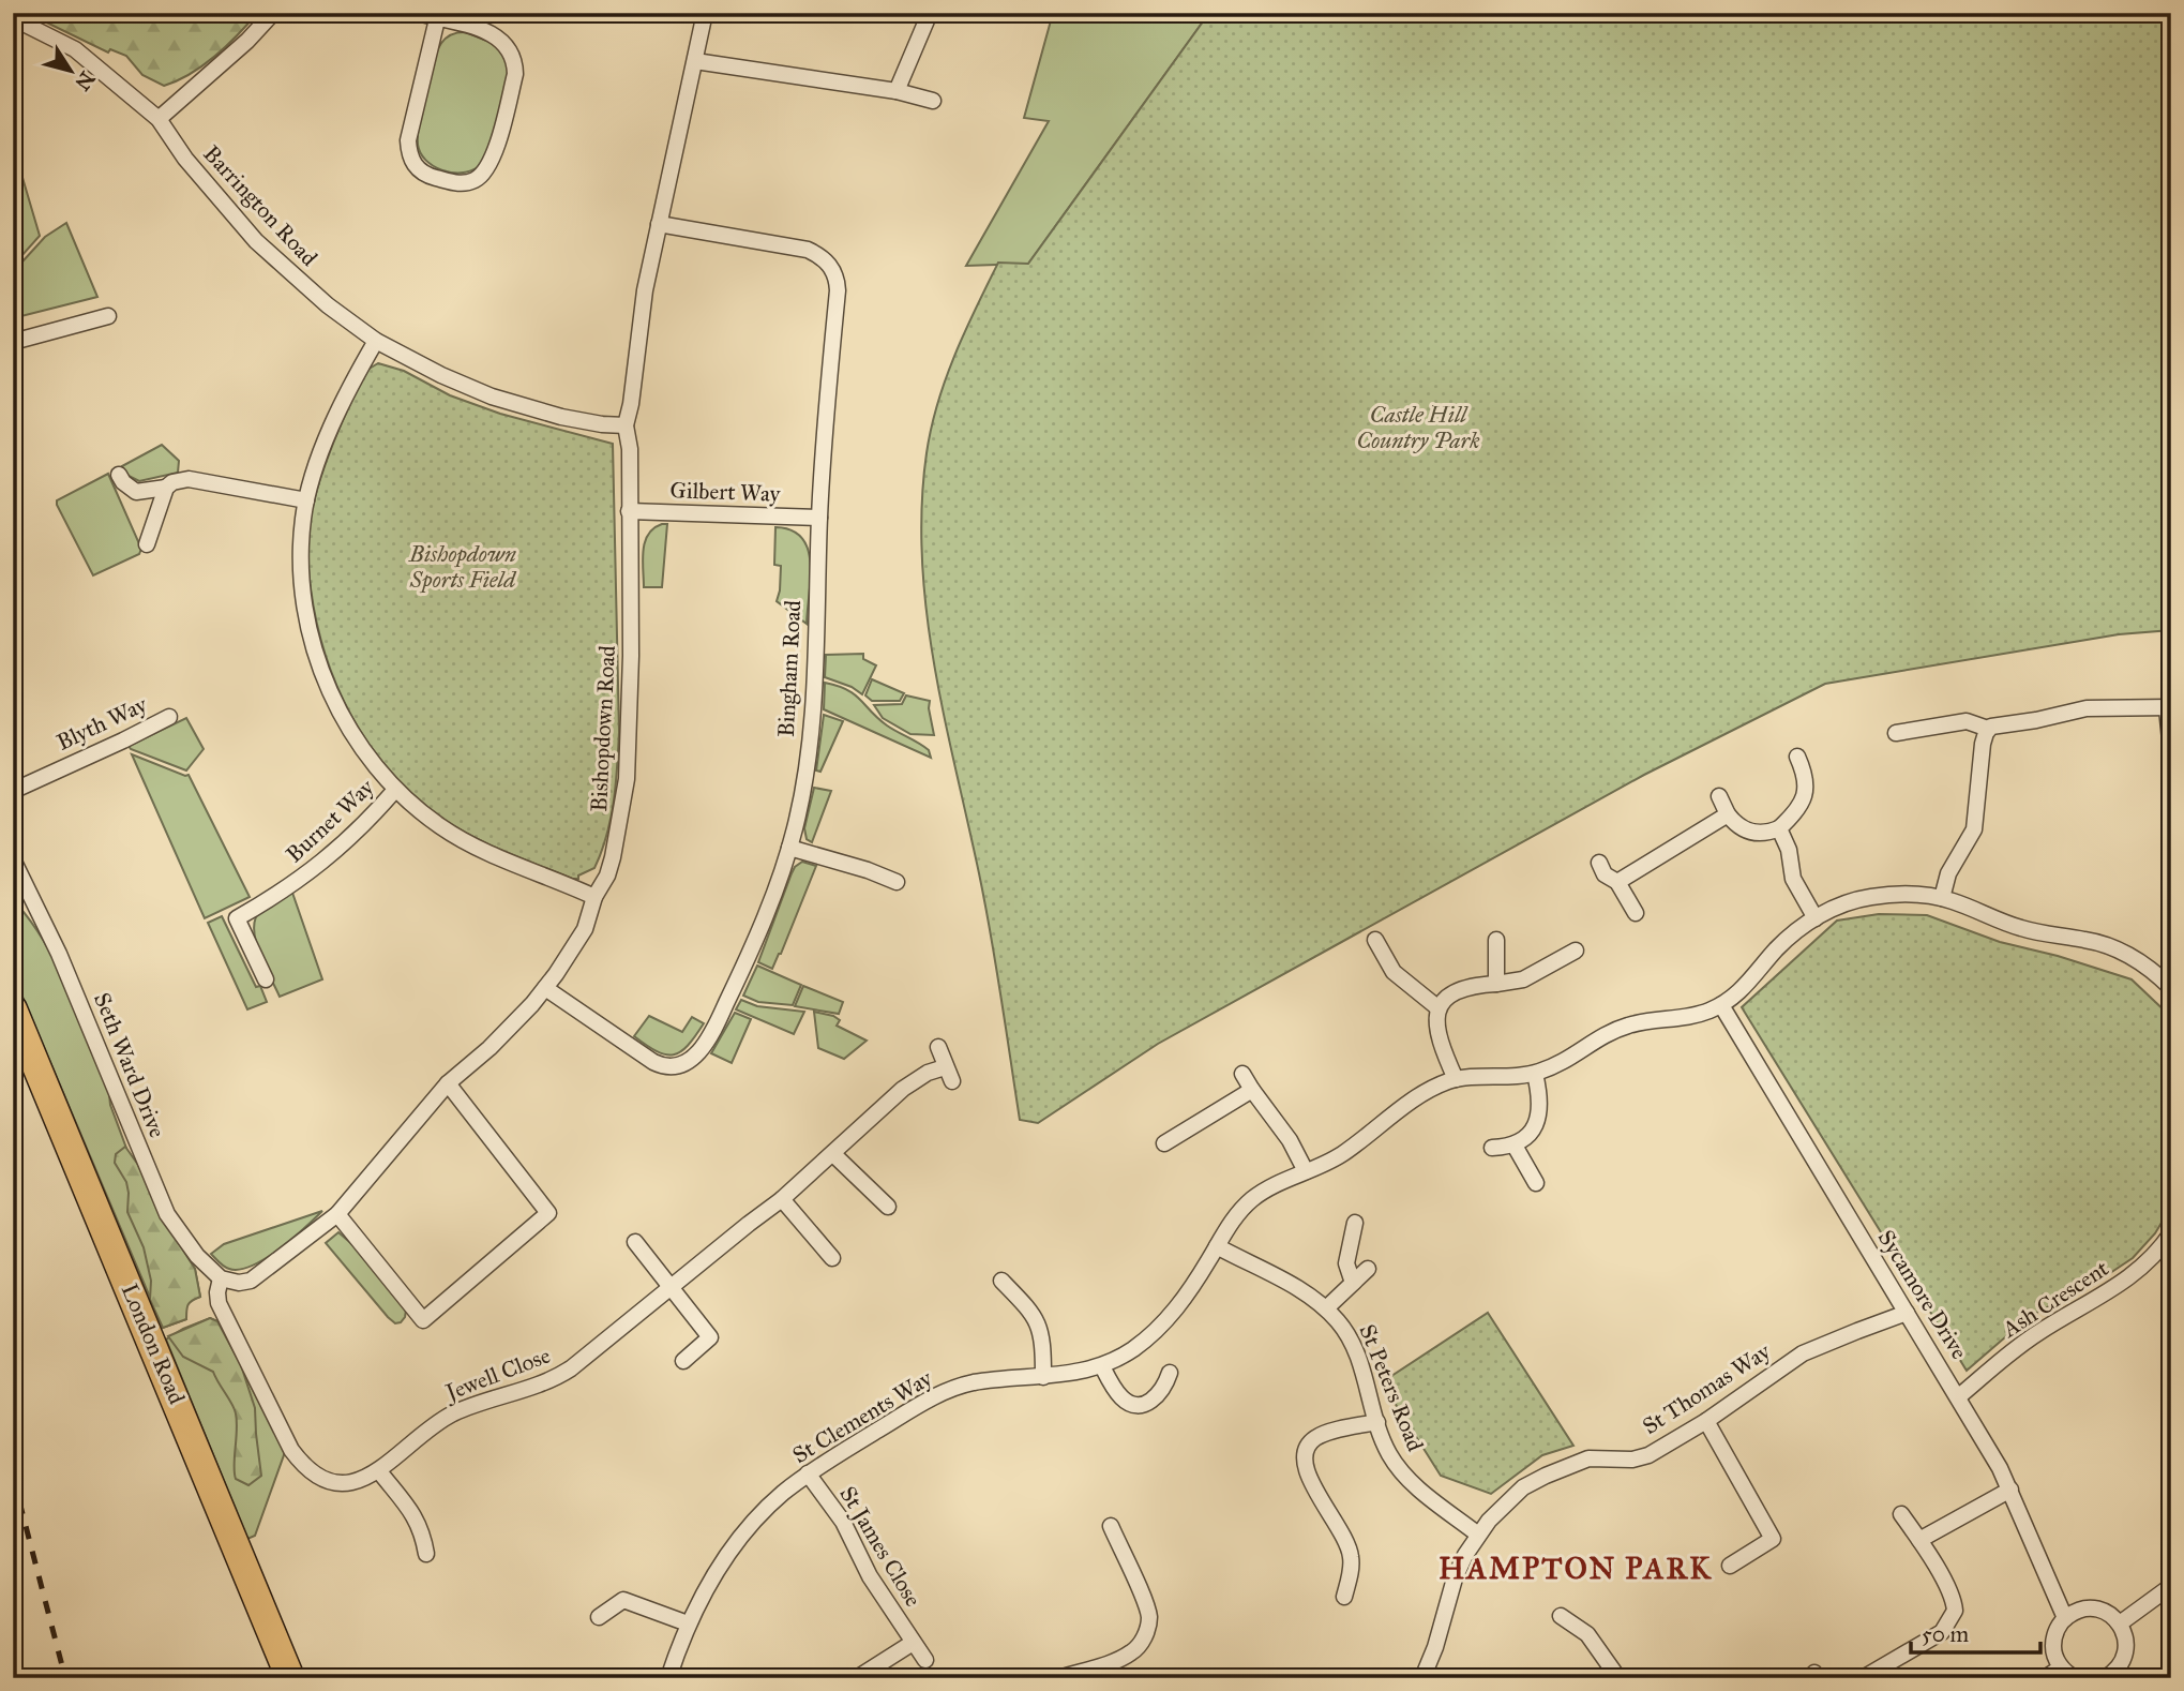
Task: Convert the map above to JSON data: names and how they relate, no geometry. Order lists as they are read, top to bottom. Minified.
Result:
{"streets":{"highway":["London Road"],"street":["Barrington Road","Gilbert Way","Bingham Road","Blyth Way","Bishopdown Road","Burnet Way","Seth Ward Drive","Sycamore Drive","Ash Crescent","Jewell Close","St Peters Road","St Thomas Way","St Clements Way","St James Close"]},"crossings":[["Barrington Road","Bishopdown Road"],["Gilbert Way","Bingham Road"],["Gilbert Way","Bishopdown Road"],["Bingham Road","Bishopdown Road"],["Bishopdown Road","Seth Ward Drive"],["Bishopdown Road","Jewell Close"],["Seth Ward Drive","Jewell Close"],["Sycamore Drive","Ash Crescent"],["Sycamore Drive","St Thomas Way"],["Sycamore Drive","St Clements Way"],["St Peters Road","St Thomas Way"],["St Peters Road","St Clements Way"],["St Clements Way","St James Close"]],"districts":["HAMPTON PARK"],"parks":["Castle Hill Country Park","Bishopdown Sports Field"],"scale_bar":"50 m","north":"bottom right"}
